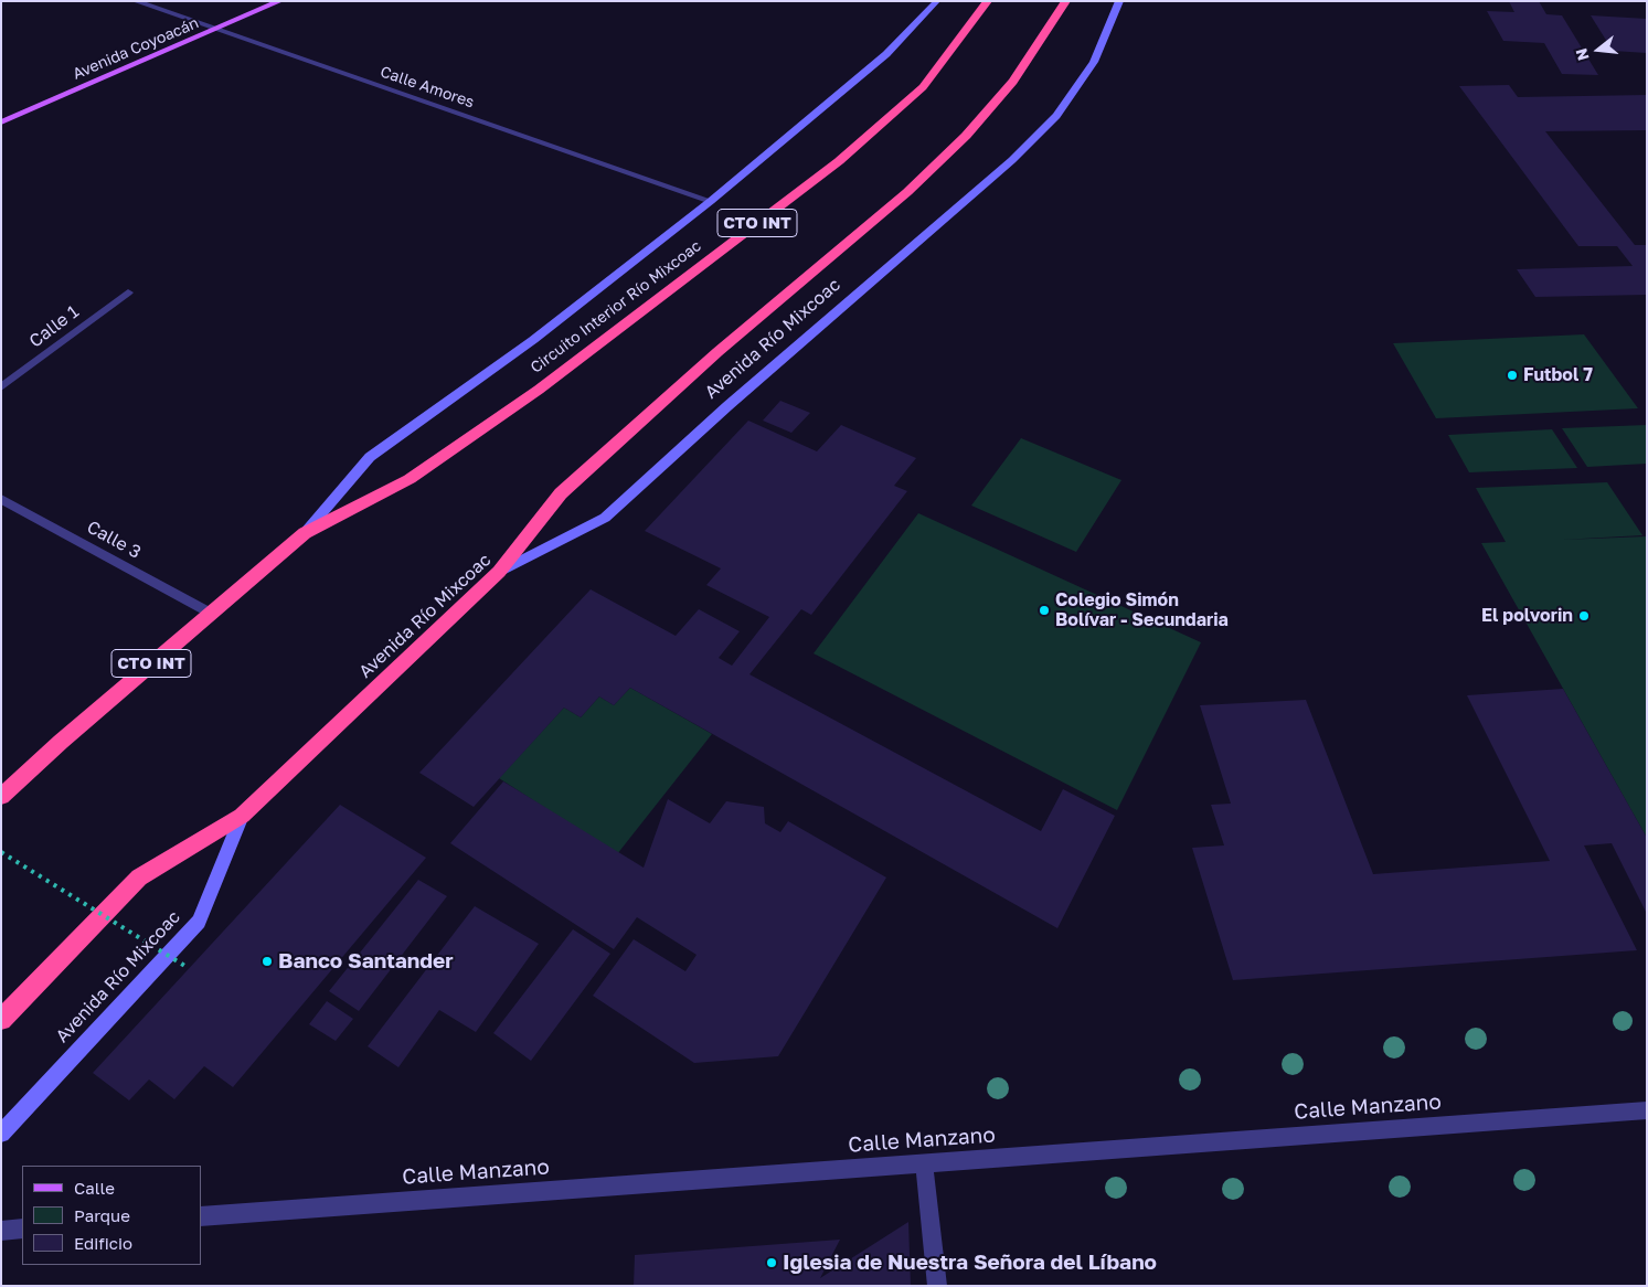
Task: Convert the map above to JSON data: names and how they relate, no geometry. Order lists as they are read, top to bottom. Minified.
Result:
{"streets":{"highway":["CTO INT","Circuito Interior Río Mixcoac","Avenida Río Mixcoac"],"main road":["Avenida Coyoacán"],"street":["Calle Amores","Calle 1","Calle 3","Calle Manzano"]},"crossings":[["Avenida Coyoacán","Calle Amores"],["Calle Amores","CTO INT"],["CTO INT","Circuito Interior Río Mixcoac"],["CTO INT","Calle 3"]],"places":["Futbol 7","Colegio Simón Bolívar - Secundaria","El polvorin","Banco Santander","Iglesia de Nuestra Señora del Líbano"],"legend":["Calle","Parque","Edificio"],"north":"left"}
